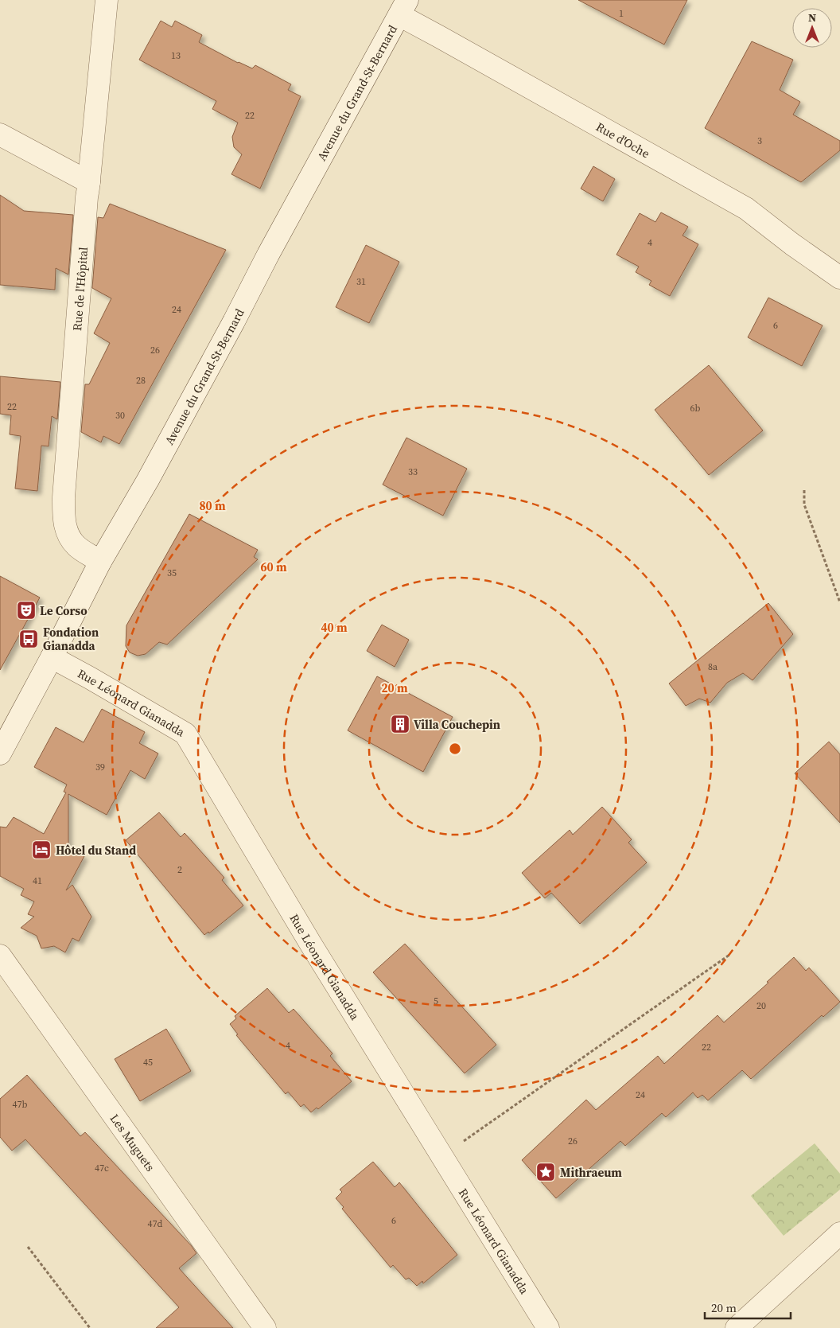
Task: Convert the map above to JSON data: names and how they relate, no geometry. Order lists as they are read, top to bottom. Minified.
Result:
{"streets":{"street":["Avenue du Grand-St-Bernard","Rue d'Oche","Rue de l'Hôpital","Rue Léonard Gianadda","Les Muguets"]},"crossings":[["Avenue du Grand-St-Bernard","Rue d'Oche"],["Avenue du Grand-St-Bernard","Rue de l'Hôpital"],["Avenue du Grand-St-Bernard","Rue Léonard Gianadda"]],"places":{"theatre":["Le Corso"],"bus stop":["Fondation Gianadda"],"building":["Villa Couchepin"],"hotel":["Hôtel du Stand"],"place":["Mithraeum"]},"house_numbers":["1","13","22","3","4","31","24","6","26","28","22","6b","30","33","35","8a","39","2","41","5","20","4","22","45","24","47b","26","47c","6","47d"],"scale_bar":"20 m","north":"top","rings":["80 m","60 m","40 m","20 m"]}
